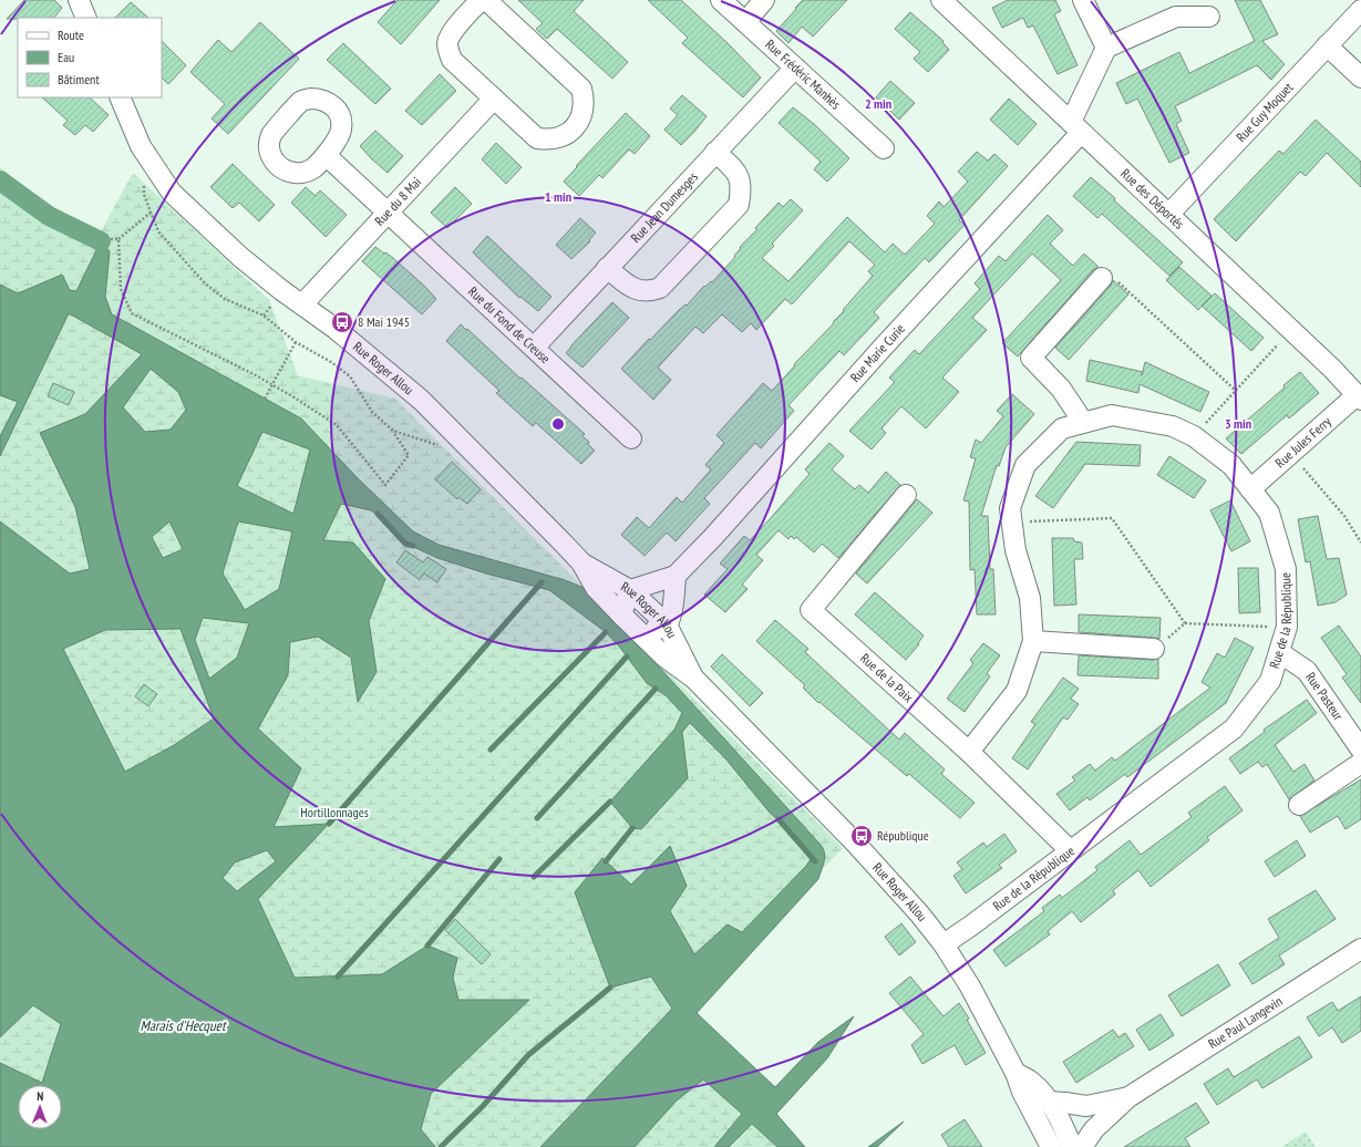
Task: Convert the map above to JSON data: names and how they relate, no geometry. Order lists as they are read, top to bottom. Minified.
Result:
{"streets":{"street":["Rue Frédéric Manhès","Rue Guy Moquet","Rue des Déportés","Rue du 8 Mai","Rue Jean Dumesges","Rue du Fond de Creuse","Rue Marie Curie","Rue Roger Allou","Rue Jules Ferry","Rue de la République","Rue de la Paix","Rue Pasteur","Rue Paul Langevin"]},"crossings":[["Rue Frédéric Manhès","Rue Jean Dumesges"],["Rue Guy Moquet","Rue des Déportés"],["Rue des Déportés","Rue Marie Curie"],["Rue des Déportés","Rue Jules Ferry"],["Rue du 8 Mai","Rue du Fond de Creuse"],["Rue du 8 Mai","Rue Roger Allou"],["Rue Jean Dumesges","Rue du Fond de Creuse"],["Rue Roger Allou","Rue de la République"],["Rue Jules Ferry","Rue de la République"],["Rue de la République","Rue de la Paix"],["Rue de la République","Rue Pasteur"]],"water":["Marais d'Hecquet"],"parks":["Hortillonnages"],"places":{"bus stop":["8 Mai 1945","République"]},"legend":["Route","Eau","Bâtiment"],"north":"top","rings":["2 min","1 min","3 min"]}
